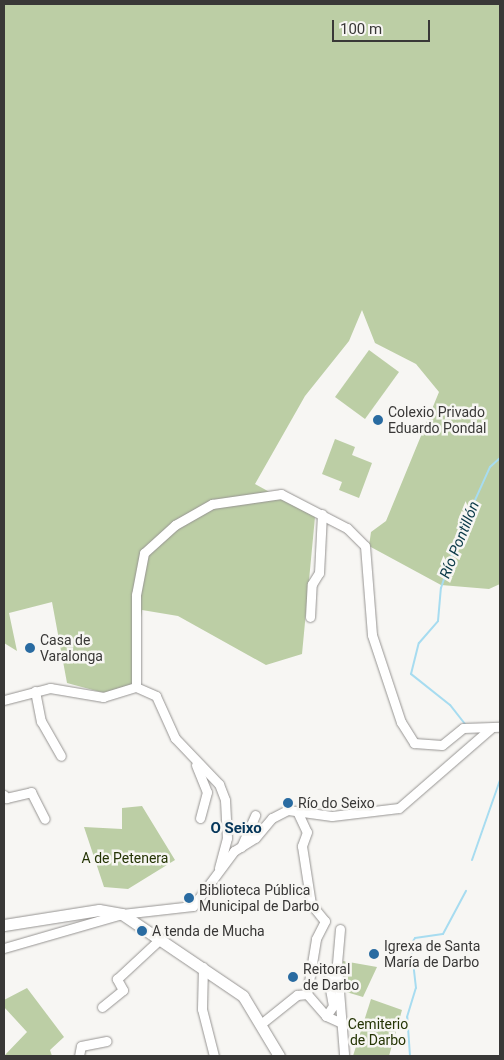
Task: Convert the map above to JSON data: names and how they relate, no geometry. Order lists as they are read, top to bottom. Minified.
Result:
{"districts":["O Seixo"],"water":["Río Pontillón"],"parks":["A de Petenera","Cemiterio de Darbo"],"places":["Colexio Privado Eduardo Pondal","Casa de Varalonga","Río do Seixo","Biblioteca Pública Municipal de Darbo","A tenda de Mucha","Igrexa de Santa María de Darbo","Reitoral de Darbo"],"scale_bar":"100 m"}
